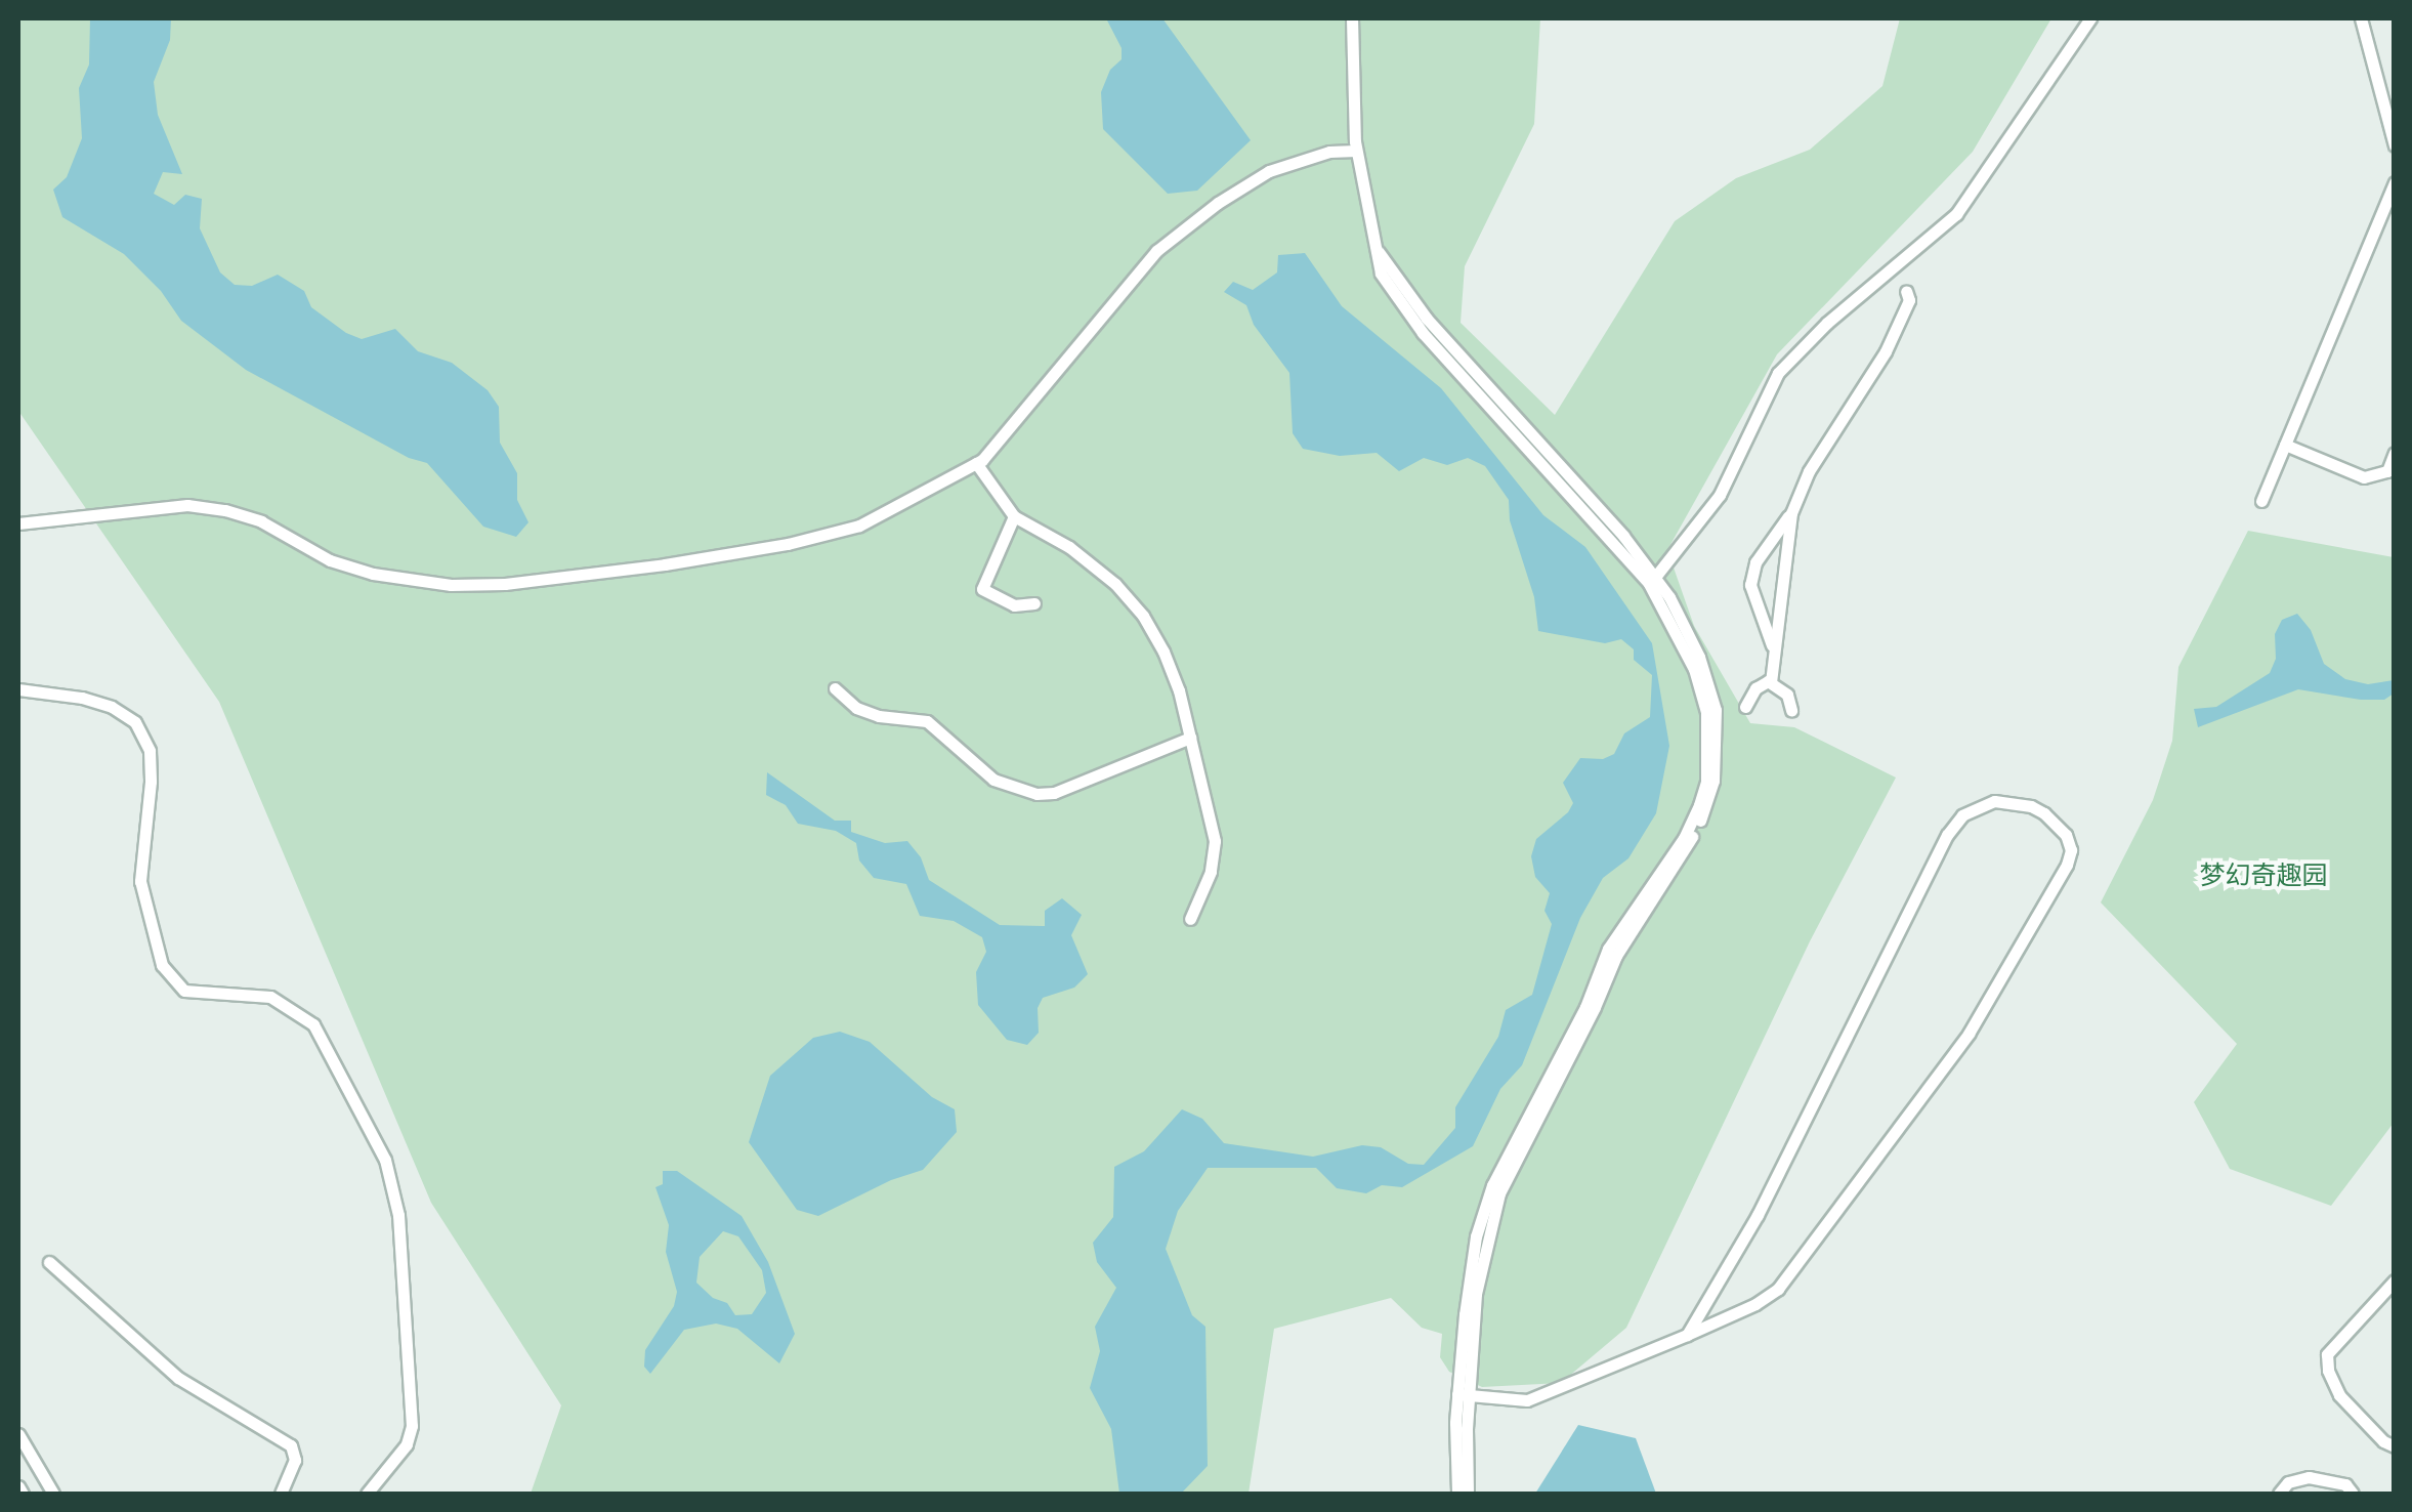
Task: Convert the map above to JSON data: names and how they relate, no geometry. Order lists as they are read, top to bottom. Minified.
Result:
{"parks":["梦幻奇趣园"]}
